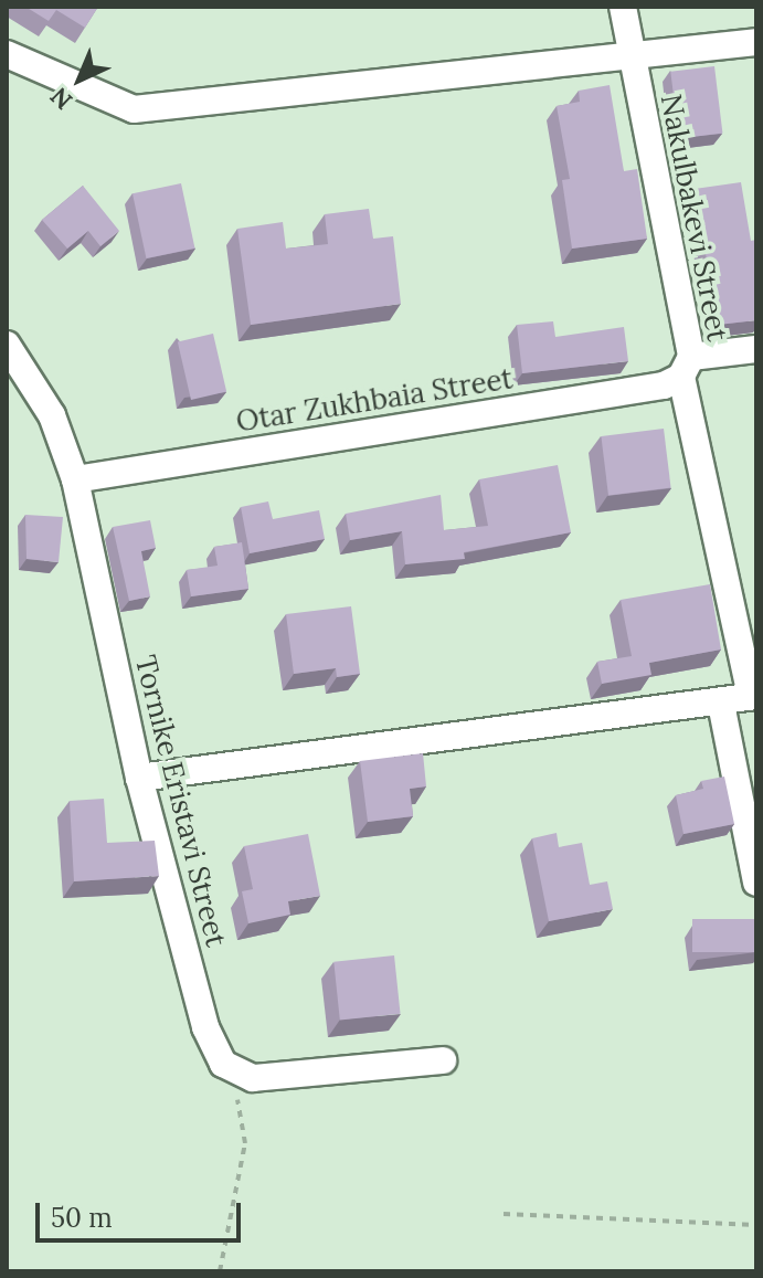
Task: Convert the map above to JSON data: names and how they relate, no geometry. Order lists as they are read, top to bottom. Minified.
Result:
{"streets":{"street":["Nakulbakevi Street","Otar Zukhbaia Street","Tornike Eristavi Street"]},"crossings":[["Nakulbakevi Street","Otar Zukhbaia Street"],["Otar Zukhbaia Street","Tornike Eristavi Street"]],"scale_bar":"50 m","north":"bottom left"}
